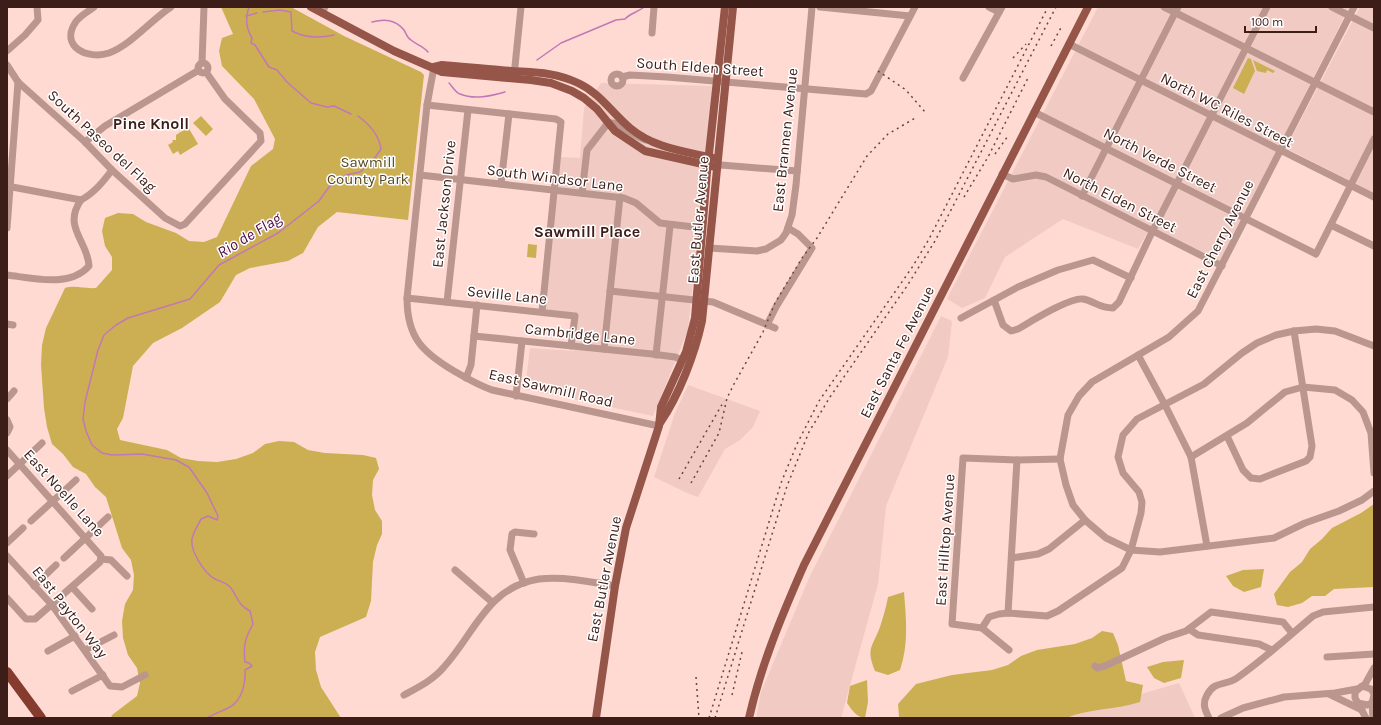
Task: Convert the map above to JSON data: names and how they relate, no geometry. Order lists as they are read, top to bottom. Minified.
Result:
{"streets":{"main road":["East Butler Avenue","East Santa Fe Avenue"],"street":["South Elden Street","North WC Riles Street","East Brannen Avenue","South Paseo del Flag","North Verde Street","South Windsor Lane","North Elden Street","East Jackson Drive","East Cherry Avenue","Seville Lane","Cambridge Lane","East Sawmill Road","East Noelle Lane","East Hilltop Avenue","East Payton Way"]},"crossings":[["South Elden Street","East Brannen Avenue"],["South Elden Street","East Butler Avenue"],["North WC Riles Street","East Cherry Avenue"],["North WC Riles Street","East Santa Fe Avenue"],["North Verde Street","East Cherry Avenue"],["North Verde Street","East Santa Fe Avenue"],["South Windsor Lane","East Jackson Drive"],["South Windsor Lane","East Butler Avenue"],["South Windsor Lane","East Sawmill Road"],["North Elden Street","East Cherry Avenue"],["North Elden Street","East Santa Fe Avenue"],["East Jackson Drive","Seville Lane"],["East Butler Avenue","Cambridge Lane"],["East Butler Avenue","East Sawmill Road"],["Seville Lane","Cambridge Lane"],["Seville Lane","East Sawmill Road"],["East Noelle Lane","East Payton Way"]],"districts":["Pine Knoll","Sawmill Place"],"water":["Rio de Flag"],"parks":["Sawmill County Park"],"scale_bar":"100 m"}
